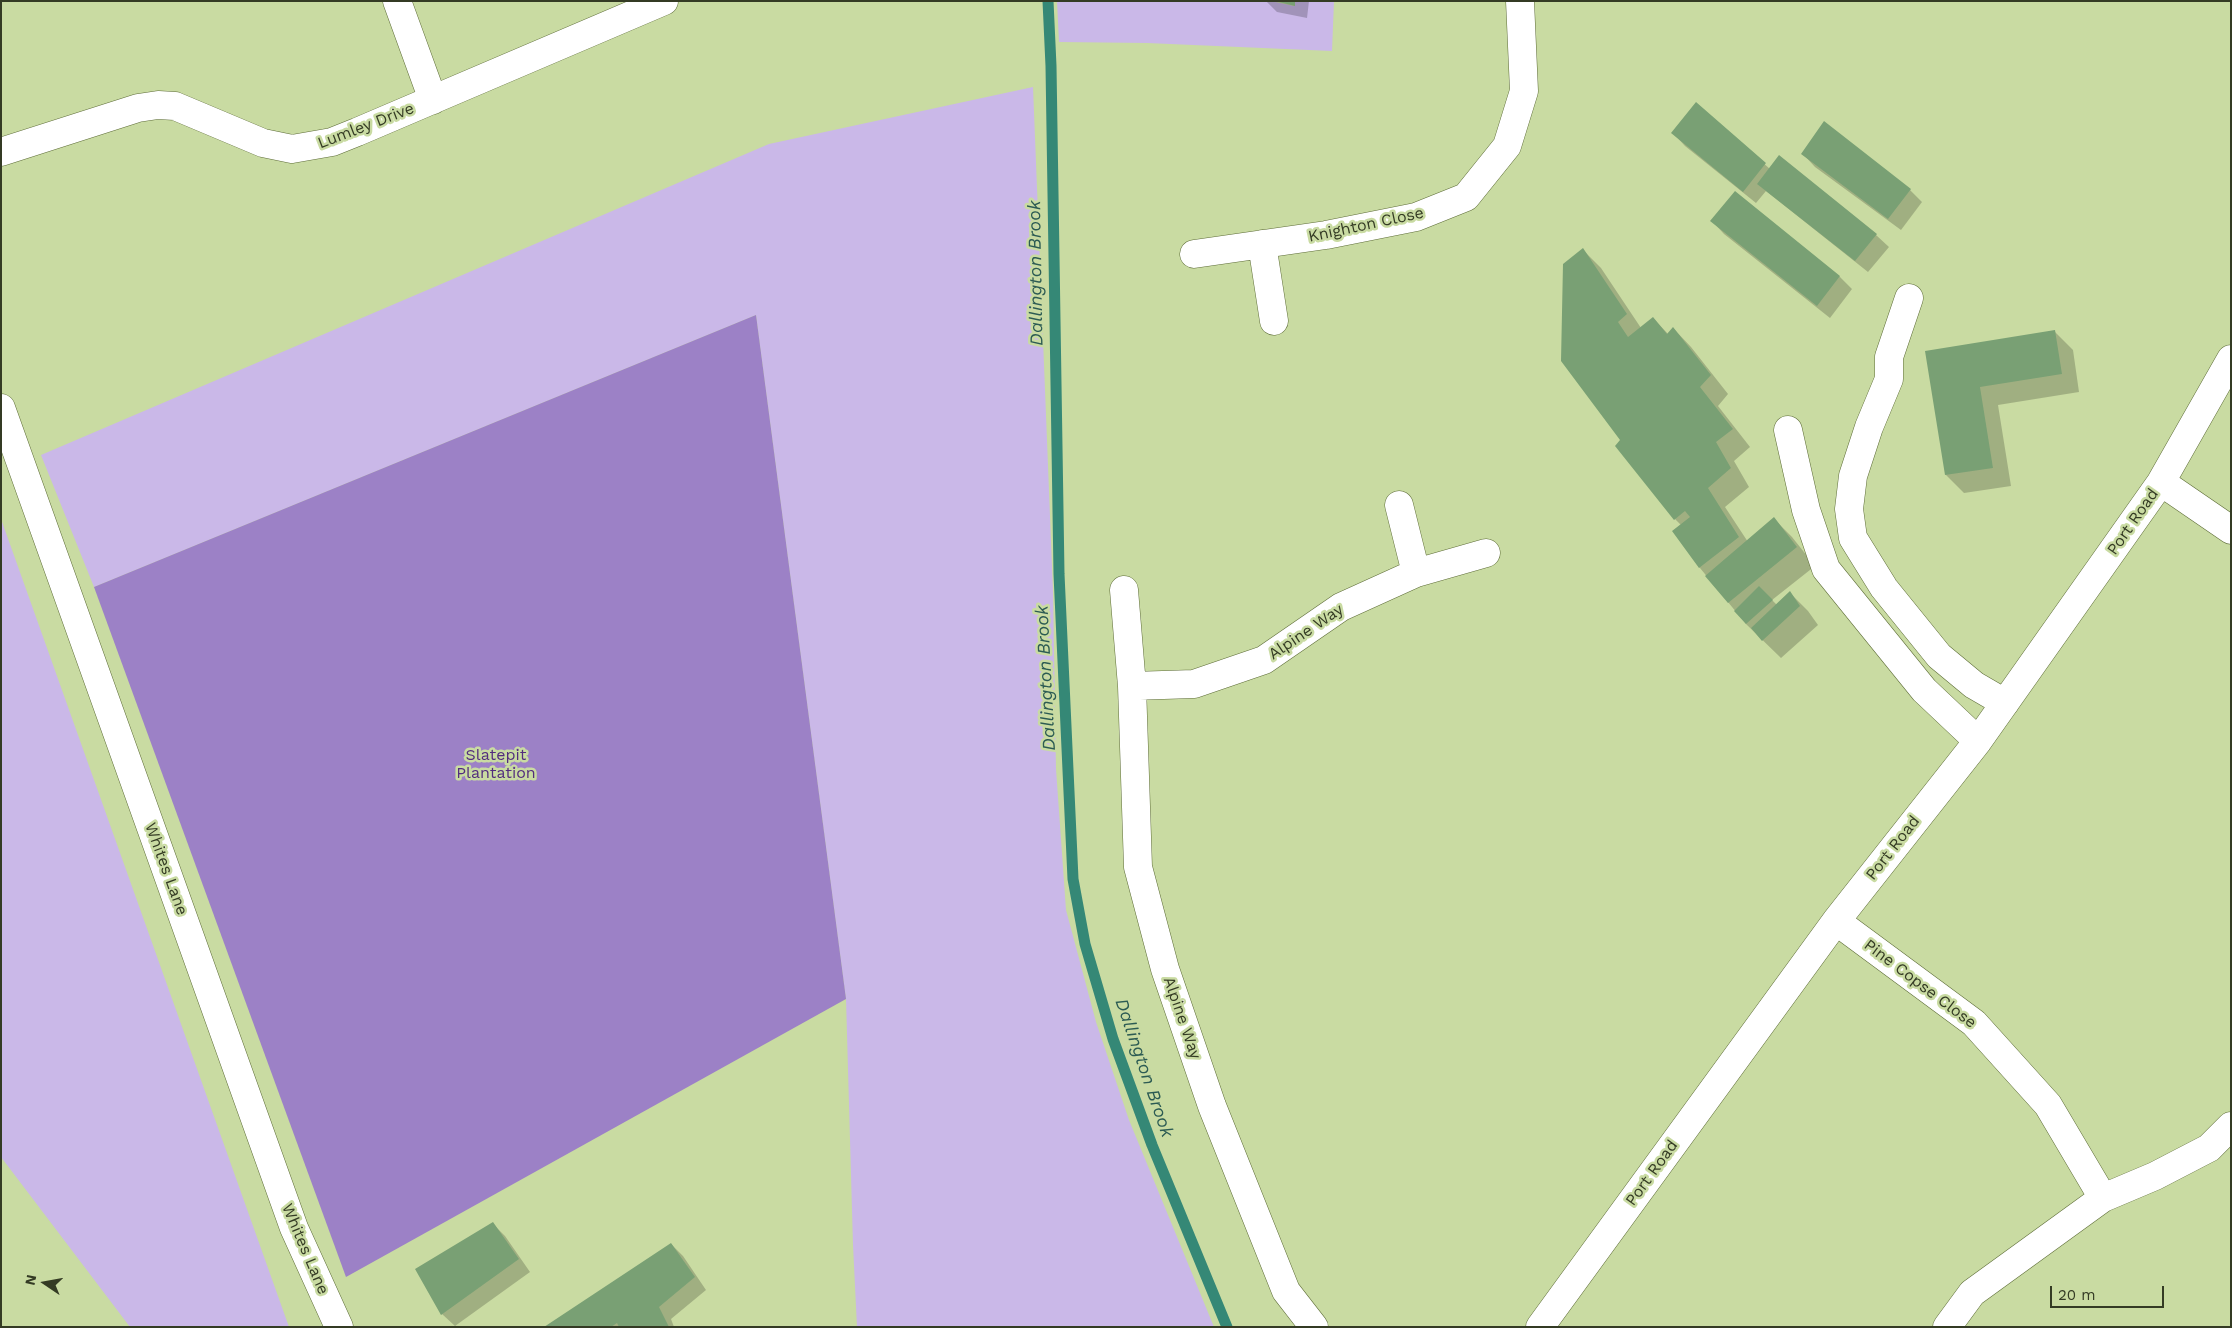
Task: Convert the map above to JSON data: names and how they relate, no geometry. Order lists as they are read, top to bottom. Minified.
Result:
{"streets":{"street":["Lumley Drive","Knighton Close","Port Road","Alpine Way","Whites Lane","Pine Copse Close"]},"crossings":[["Port Road","Pine Copse Close"]],"water":["Dallington Brook"],"parks":["Slatepit Plantation"],"scale_bar":"20 m","north":"left"}
